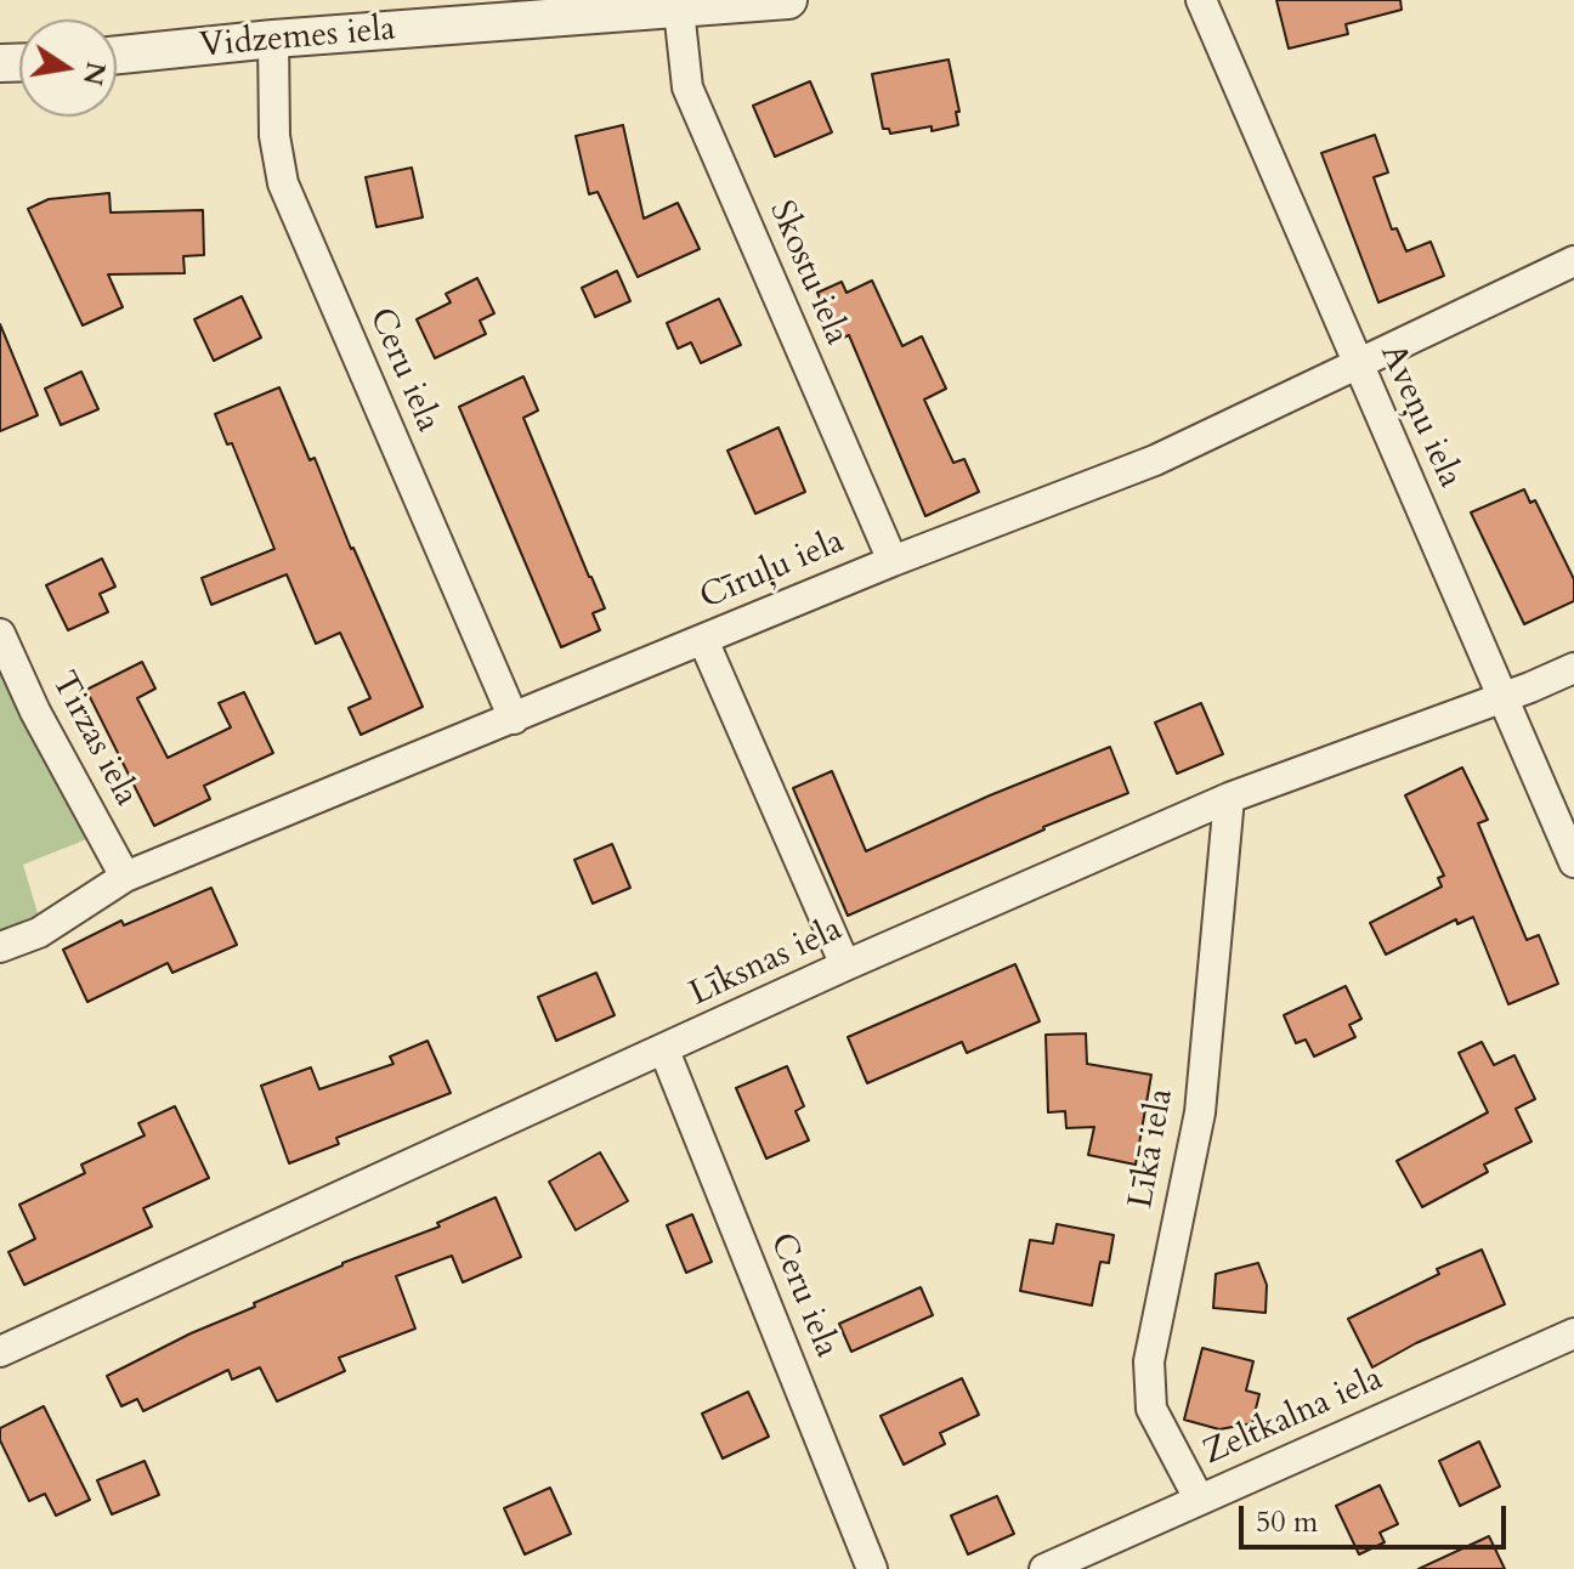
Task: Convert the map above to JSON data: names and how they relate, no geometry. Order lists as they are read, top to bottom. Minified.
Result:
{"streets":{"street":["Vidzemes iela","Skostu iela","Ceru iela","Aveņu iela","Cīruļu iela","Tirzas iela","Līksnas iela","Līkā iela","Zeltkalna iela"]},"crossings":[["Vidzemes iela","Skostu iela"],["Vidzemes iela","Ceru iela"],["Skostu iela","Cīruļu iela"],["Ceru iela","Cīruļu iela"],["Ceru iela","Līksnas iela"],["Aveņu iela","Cīruļu iela"],["Aveņu iela","Līksnas iela"],["Cīruļu iela","Tirzas iela"],["Līksnas iela","Līkā iela"],["Līkā iela","Zeltkalna iela"]],"scale_bar":"50 m","north":"right"}
